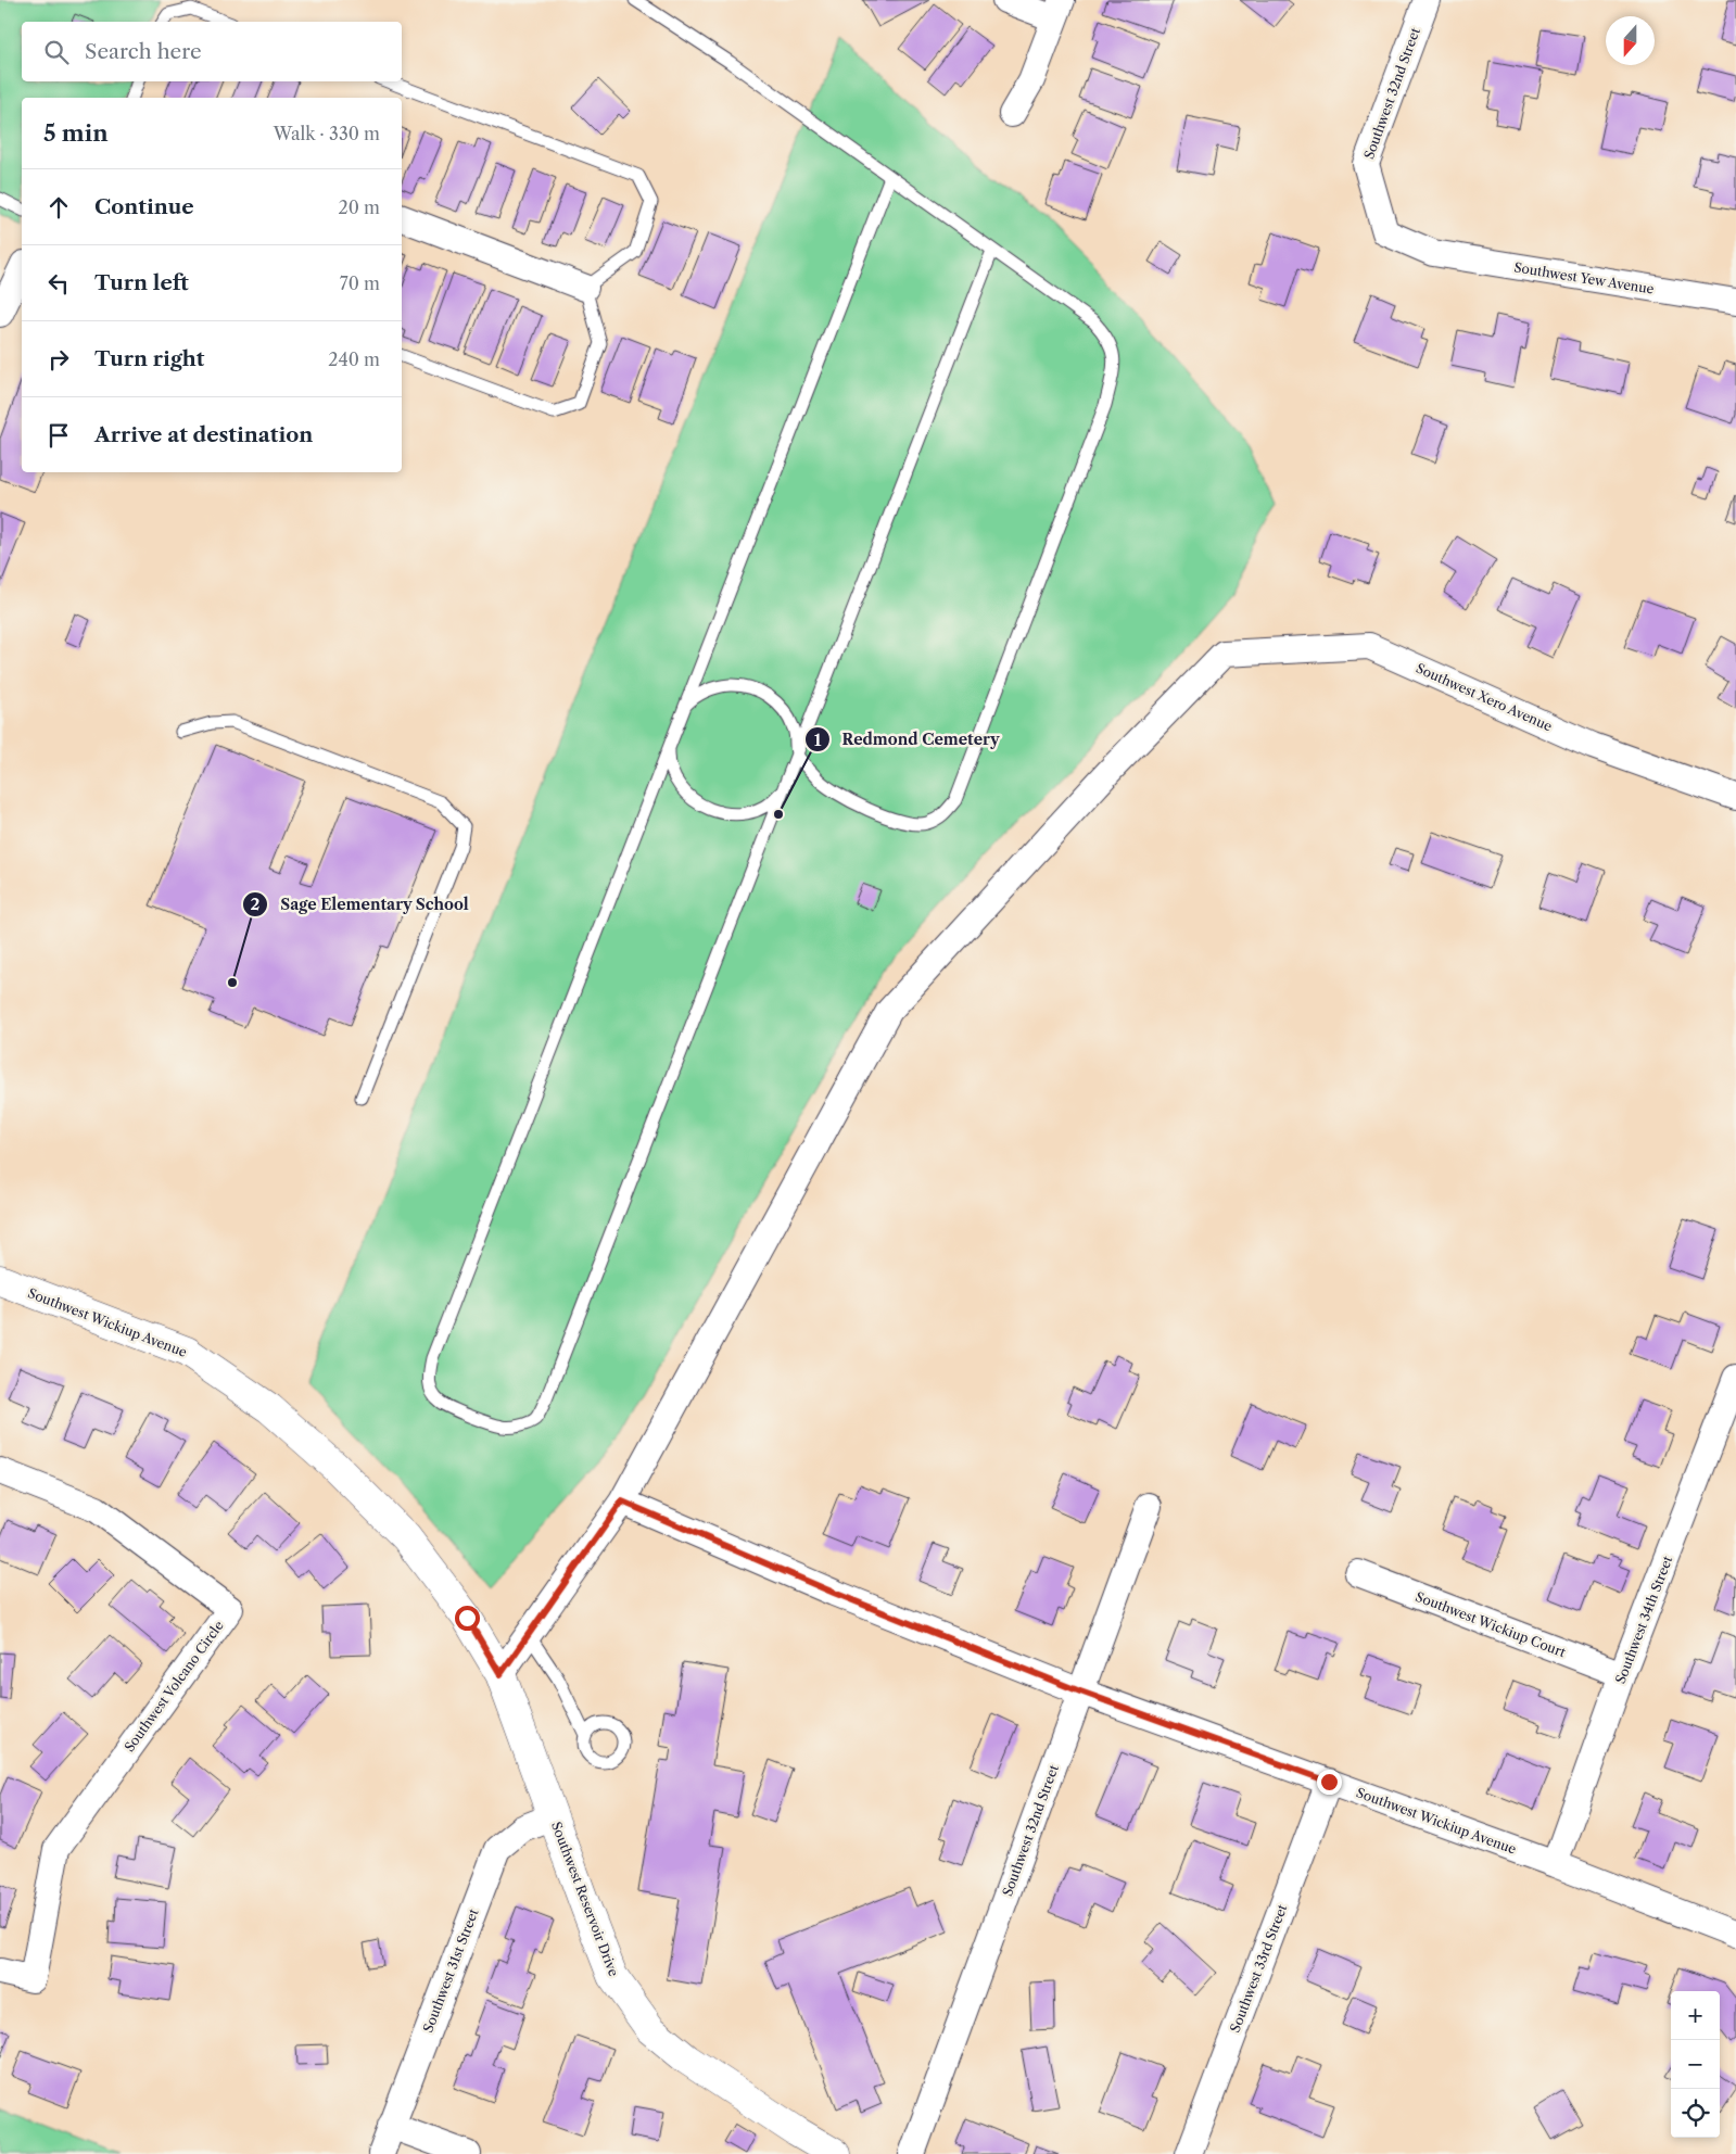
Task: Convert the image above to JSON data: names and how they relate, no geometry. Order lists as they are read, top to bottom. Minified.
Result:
{"streets":{"street":["Southwest 32nd Street","Southwest Yew Avenue","Southwest Xero Avenue","Southwest Wickiup Avenue","Southwest 34th Street","Southwest Wickiup Court","Southwest Volcano Circle","Southwest Reservoir Drive","Southwest 33rd Street","Southwest 31st Street"]},"crossings":[["Southwest 32nd Street","Southwest Yew Avenue"],["Southwest 32nd Street","Southwest Wickiup Avenue"],["Southwest Xero Avenue","Southwest Wickiup Avenue"],["Southwest Wickiup Avenue","Southwest 34th Street"],["Southwest Wickiup Avenue","Southwest Reservoir Drive"],["Southwest Wickiup Avenue","Southwest 33rd Street"],["Southwest 34th Street","Southwest Wickiup Court"],["Southwest Reservoir Drive","Southwest 31st Street"]],"places":["Redmond Cemetery","Sage Elementary School"],"north":"bottom","page":{"search":"Search here","heading":["5 min","Walk · 330 m"],"list":[["Continue","20 m"],["Turn left","70 m"],["Turn right","240 m"],"Arrive at destination"],"map_buttons":["+","−"]}}
